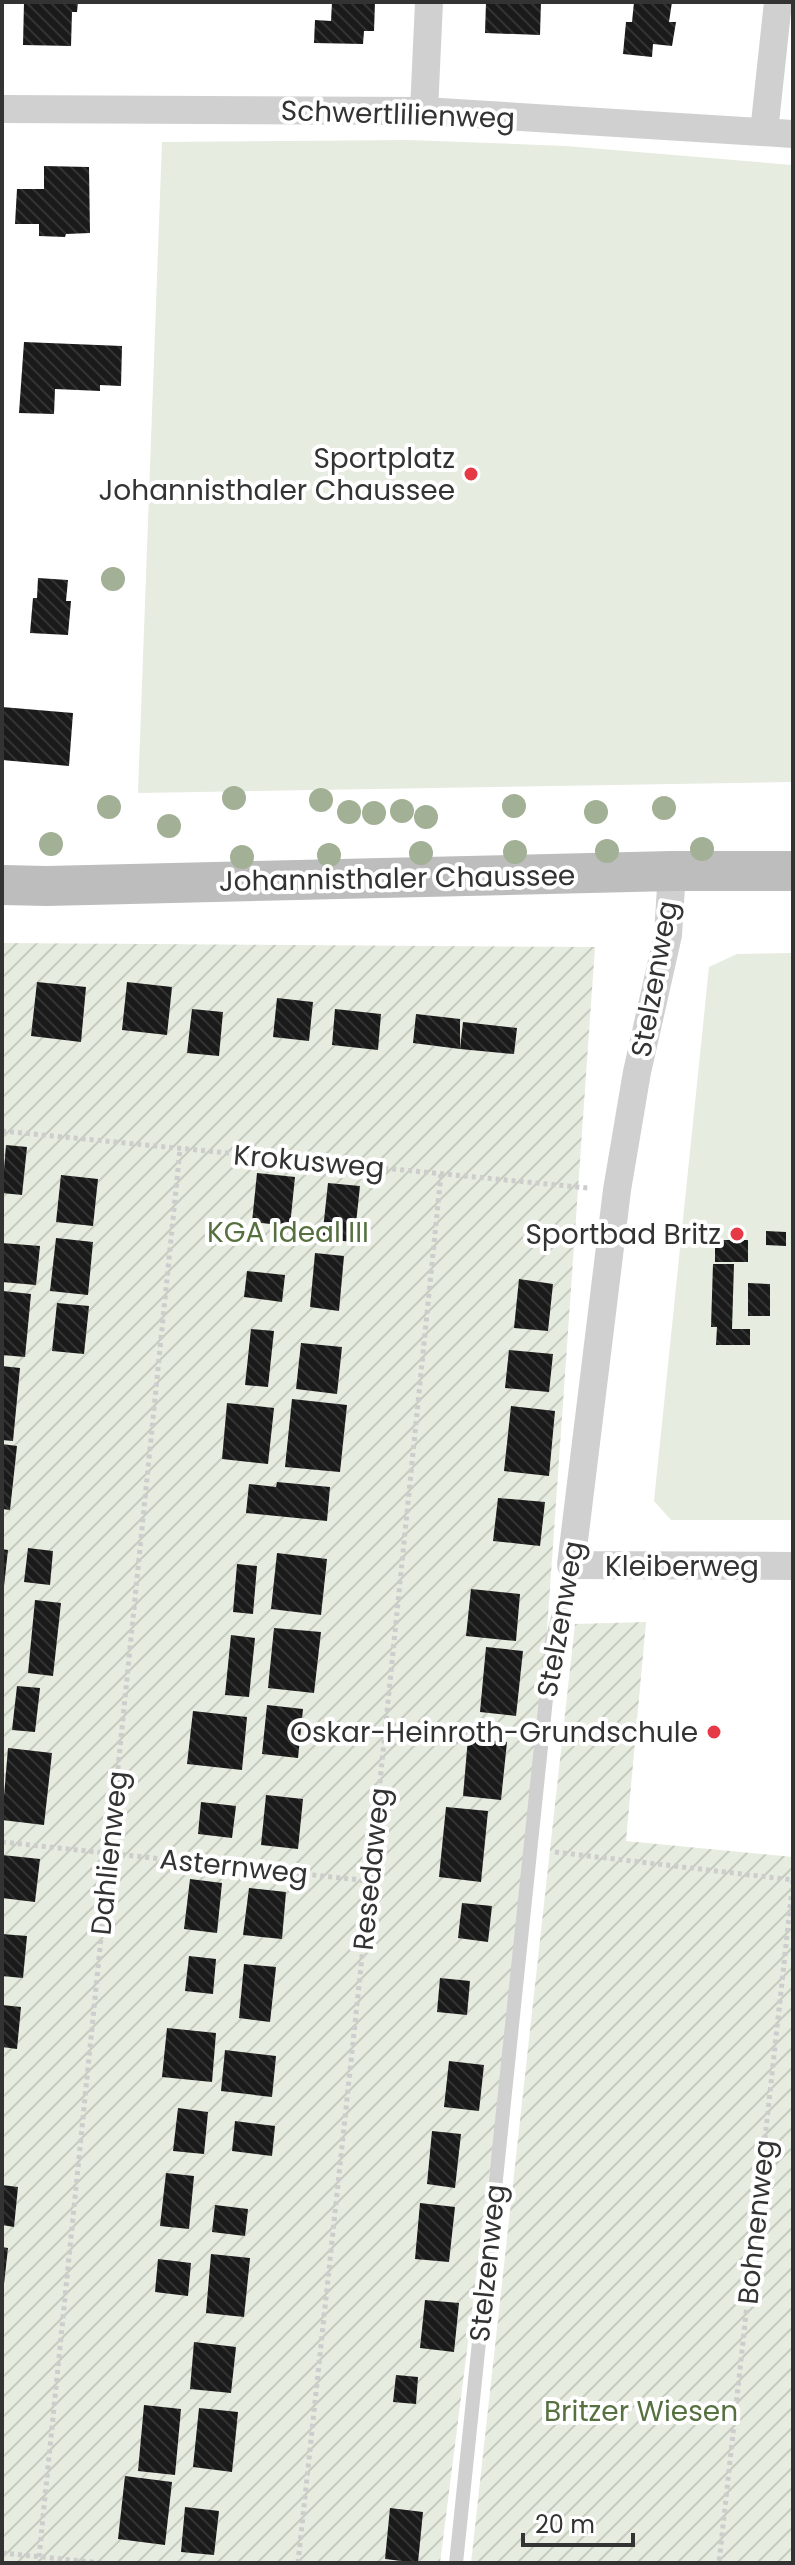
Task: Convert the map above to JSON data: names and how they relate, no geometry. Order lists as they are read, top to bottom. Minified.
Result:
{"streets":{"street":["Schwertlilienweg","Johannisthaler Chaussee","Stelzenweg","Kleiberweg"],"path":["Krokusweg","Dahlienweg","Asternweg","Resedaweg","Bohnenweg"]},"crossings":[["Johannisthaler Chaussee","Stelzenweg"],["Stelzenweg","Krokusweg"],["Stelzenweg","Kleiberweg"],["Krokusweg","Dahlienweg"],["Krokusweg","Resedaweg"],["Dahlienweg","Asternweg"],["Asternweg","Resedaweg"]],"parks":["KGA Ideal III","Britzer Wiesen"],"places":["Sportplatz Johannisthaler Chaussee","Sportbad Britz","Oskar-Heinroth-Grundschule"],"scale_bar":"20 m"}
